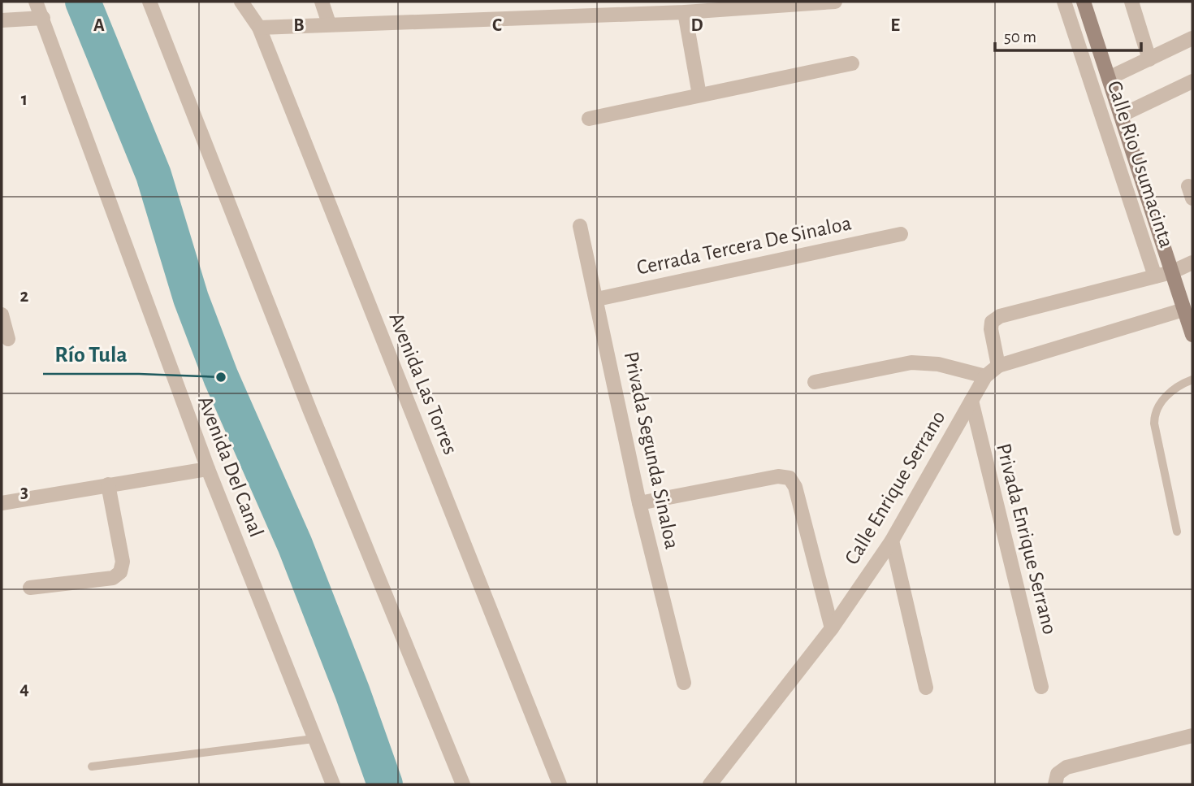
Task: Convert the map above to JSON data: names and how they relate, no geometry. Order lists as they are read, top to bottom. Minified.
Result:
{"streets":{"street":["Calle Rio Usumacinta","Cerrada Tercera De Sinaloa","Avenida Las Torres","Privada Segunda Sinaloa","Avenida Del Canal","Calle Enrique Serrano","Privada Enrique Serrano"]},"crossings":[["Calle Rio Usumacinta","Calle Enrique Serrano"],["Cerrada Tercera De Sinaloa","Privada Segunda Sinaloa"],["Calle Enrique Serrano","Privada Enrique Serrano"]],"places":["Río Tula"],"scale_bar":"50 m","grid":{"columns":["A","B","C","D","E"],"rows":["1","2","3","4"]}}
